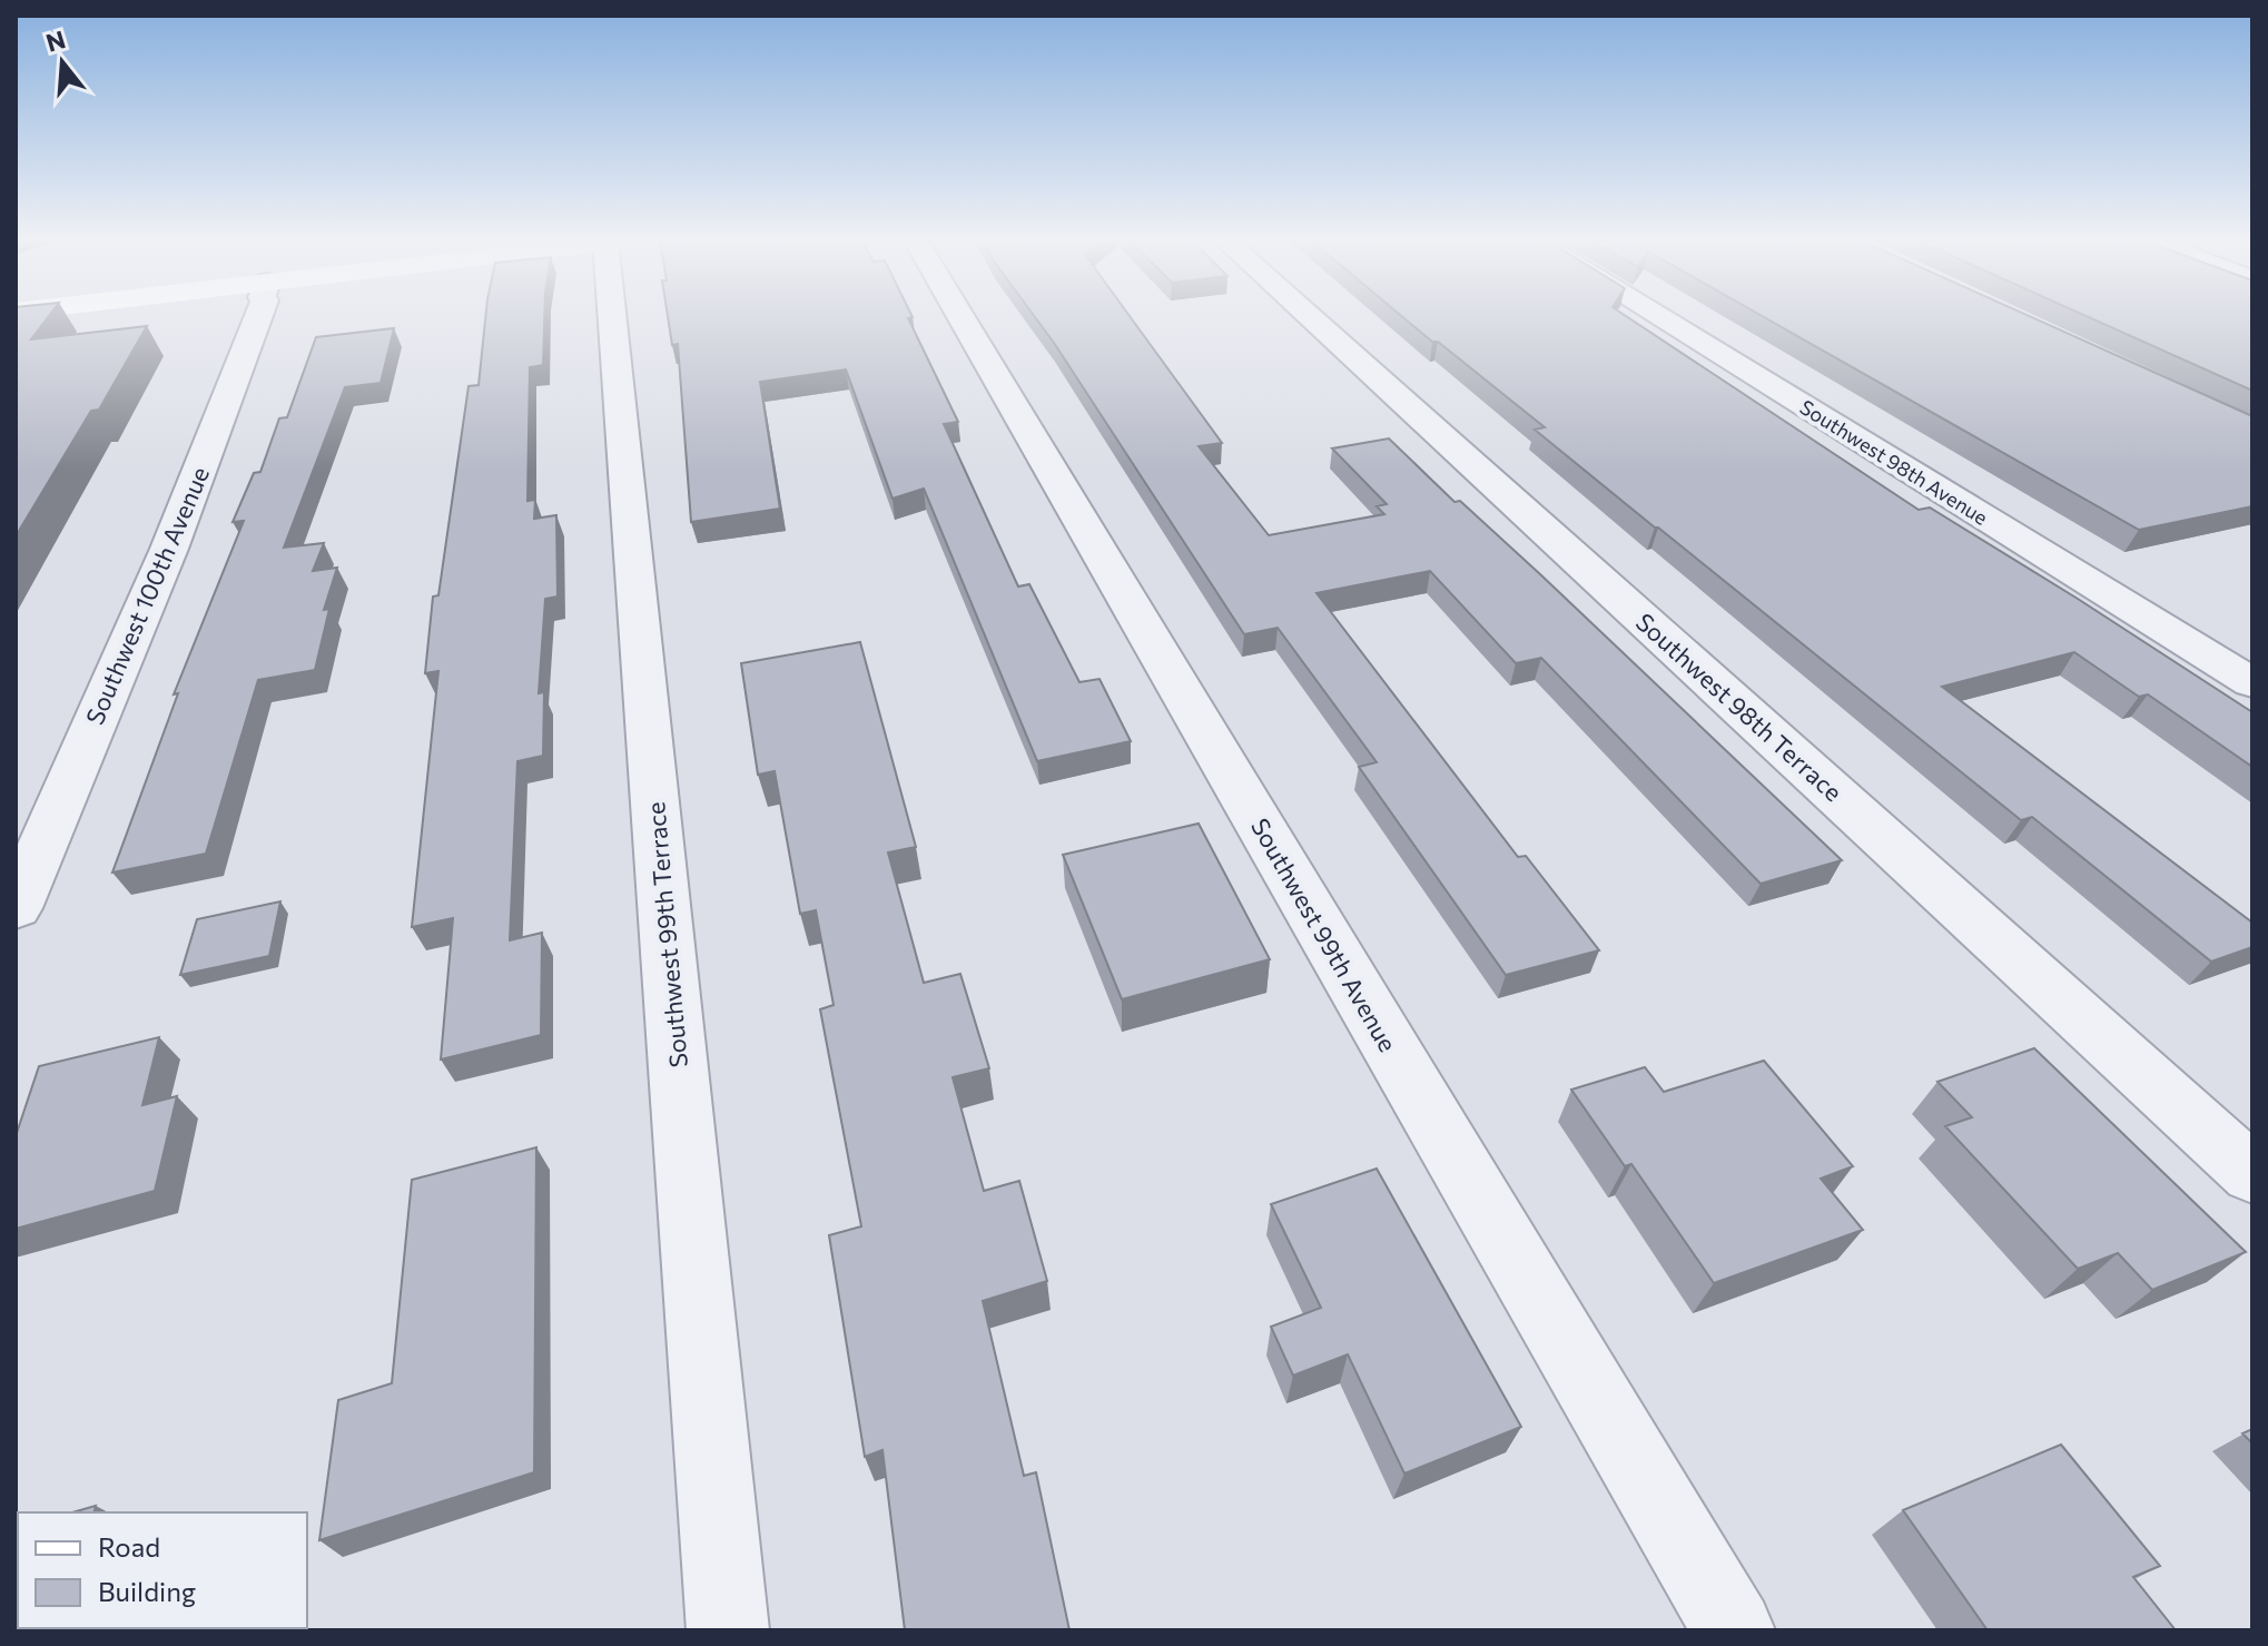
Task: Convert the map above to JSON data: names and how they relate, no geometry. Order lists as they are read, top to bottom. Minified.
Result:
{"streets":{"street":["Southwest 98th Avenue","Southwest 100th Avenue","Southwest 98th Terrace","Southwest 99th Terrace","Southwest 99th Avenue"]},"legend":["Road","Building"],"north":"top"}
